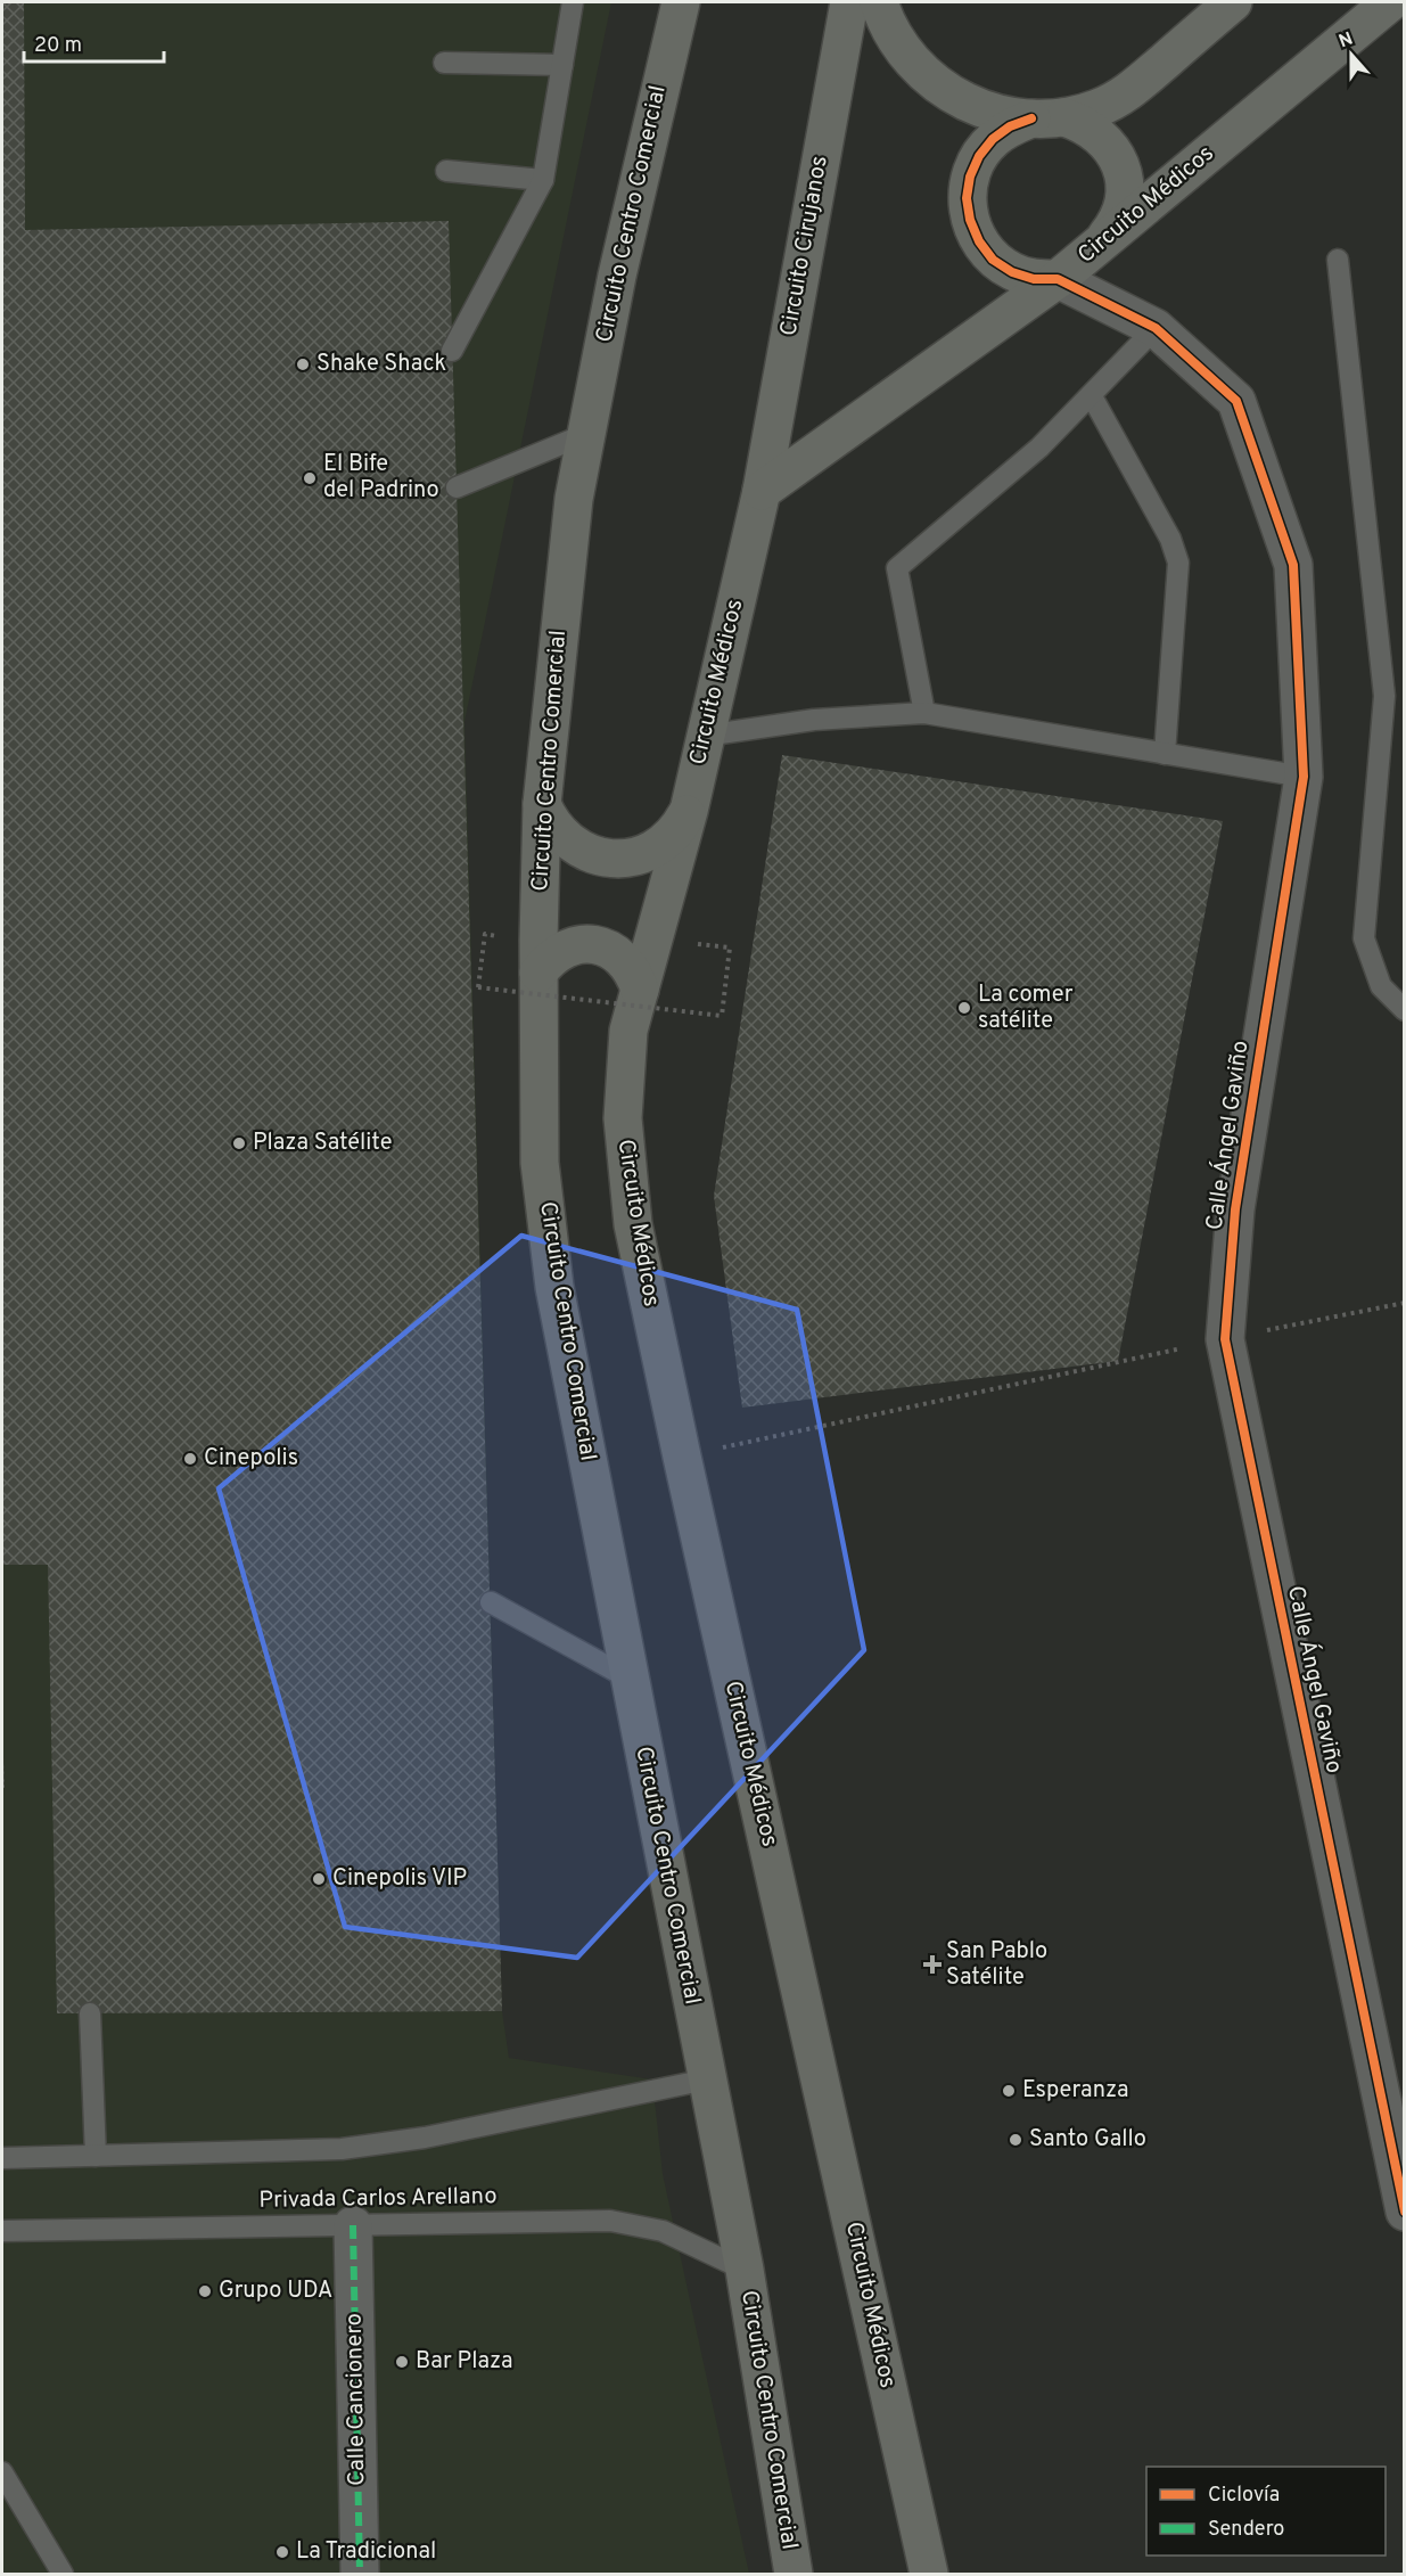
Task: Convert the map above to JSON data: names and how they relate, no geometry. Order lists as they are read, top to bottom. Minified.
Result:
{"streets":{"main road":["Circuito Médicos","Circuito Centro Comercial","Circuito Cirujanos"],"street":["Calle Ángel Gaviño","Calle Cancionero"],"lane":["Privada Carlos Arellano"]},"crossings":[["Circuito Médicos","Circuito Cirujanos"],["Circuito Médicos","Calle Ángel Gaviño"],["Circuito Centro Comercial","Privada Carlos Arellano"],["Privada Carlos Arellano","Calle Cancionero"]],"places":{"other":["Shake Shack","El Bife del Padrino","La comer satélite","Plaza Satélite","Cinepolis","Cinepolis VIP","Esperanza","Santo Gallo","Grupo UDA","Bar Plaza","La Tradicional"],"health":["San Pablo Satélite"]},"legend":["Ciclovía","Sendero"],"scale_bar":"20 m","north":"top"}
